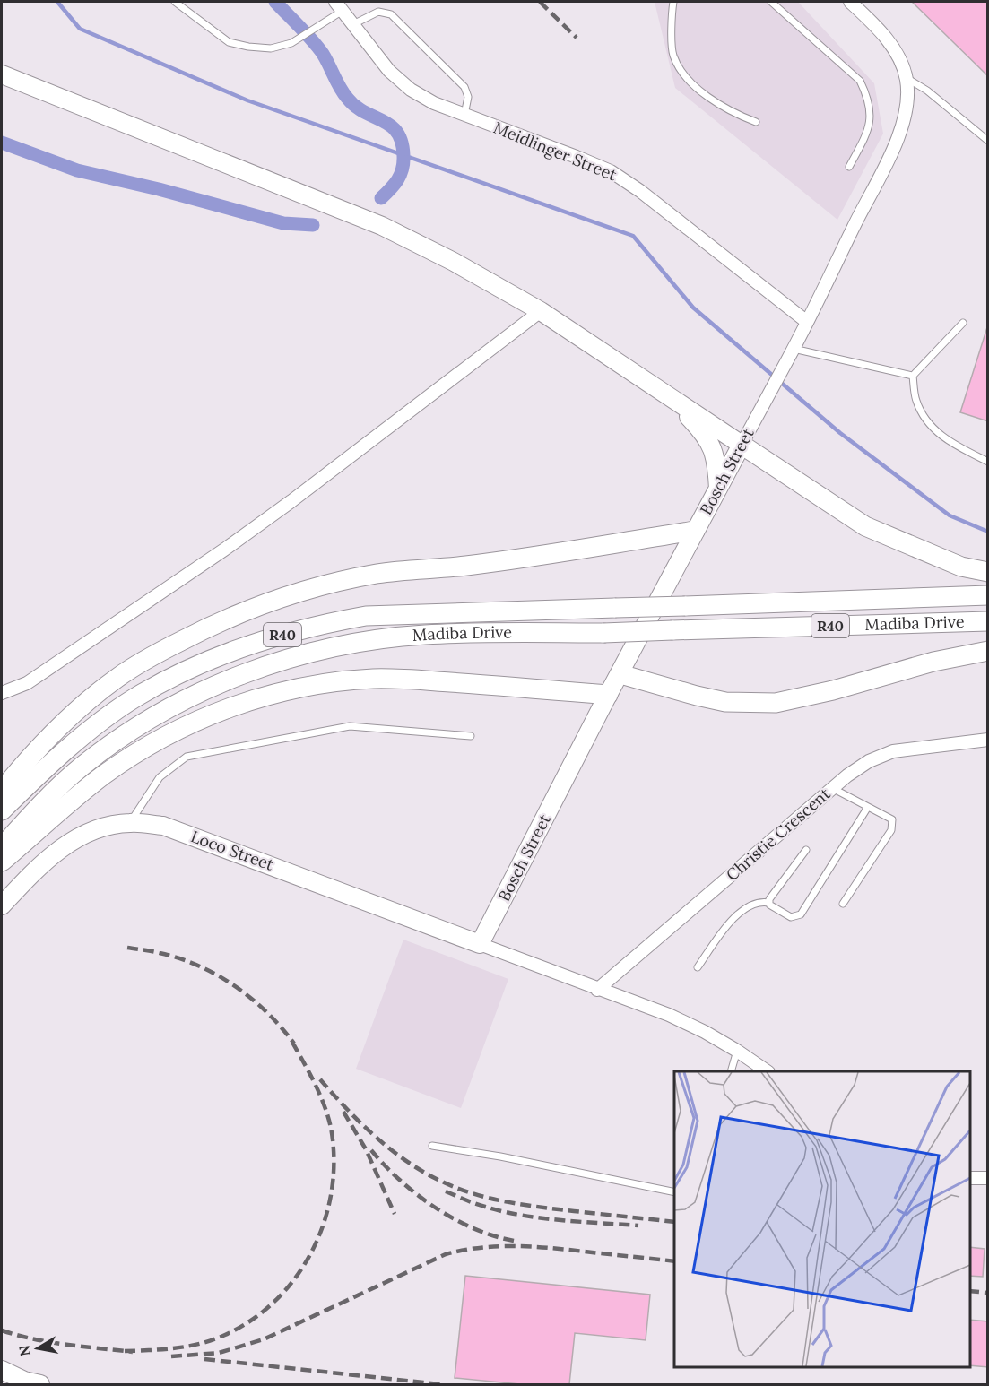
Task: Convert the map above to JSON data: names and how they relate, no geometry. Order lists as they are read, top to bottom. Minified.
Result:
{"streets":{"main road":["Madiba Drive","R40"],"street":["Meidlinger Street","Bosch Street","Christie Crescent","Loco Street"]},"crossings":[["Meidlinger Street","Bosch Street"],["Bosch Street","Loco Street"]],"north":"left"}
